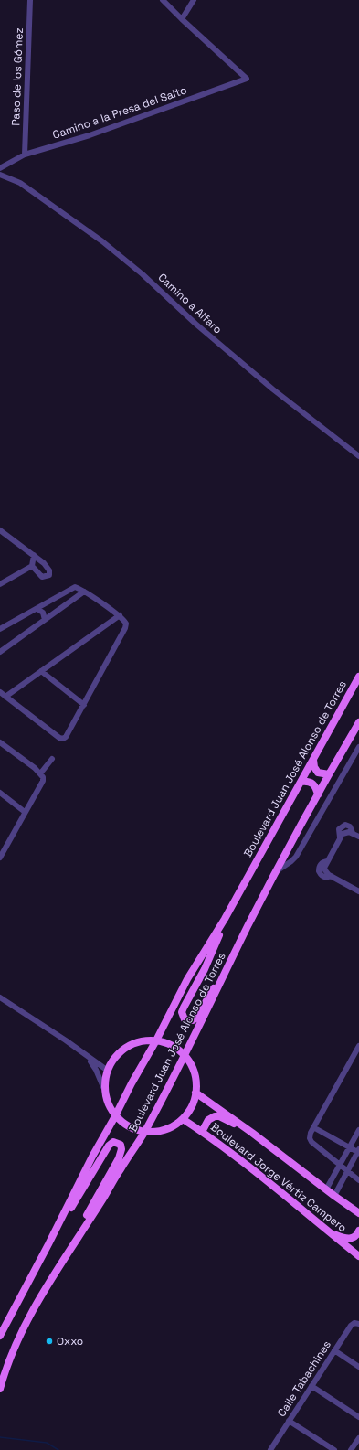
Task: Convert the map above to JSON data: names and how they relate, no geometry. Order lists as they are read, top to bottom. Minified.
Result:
{"streets":{"main road":["Boulevard Juan José Alonso de Torres","Boulevard Jorge Vértiz Campero"],"street":["Paso de los Gómez","Camino a la Presa del Salto","Camino a Alfaro","Calle Tabachines"]},"crossings":[["Paso de los Gómez","Camino a la Presa del Salto"]],"places":["Oxxo"]}
